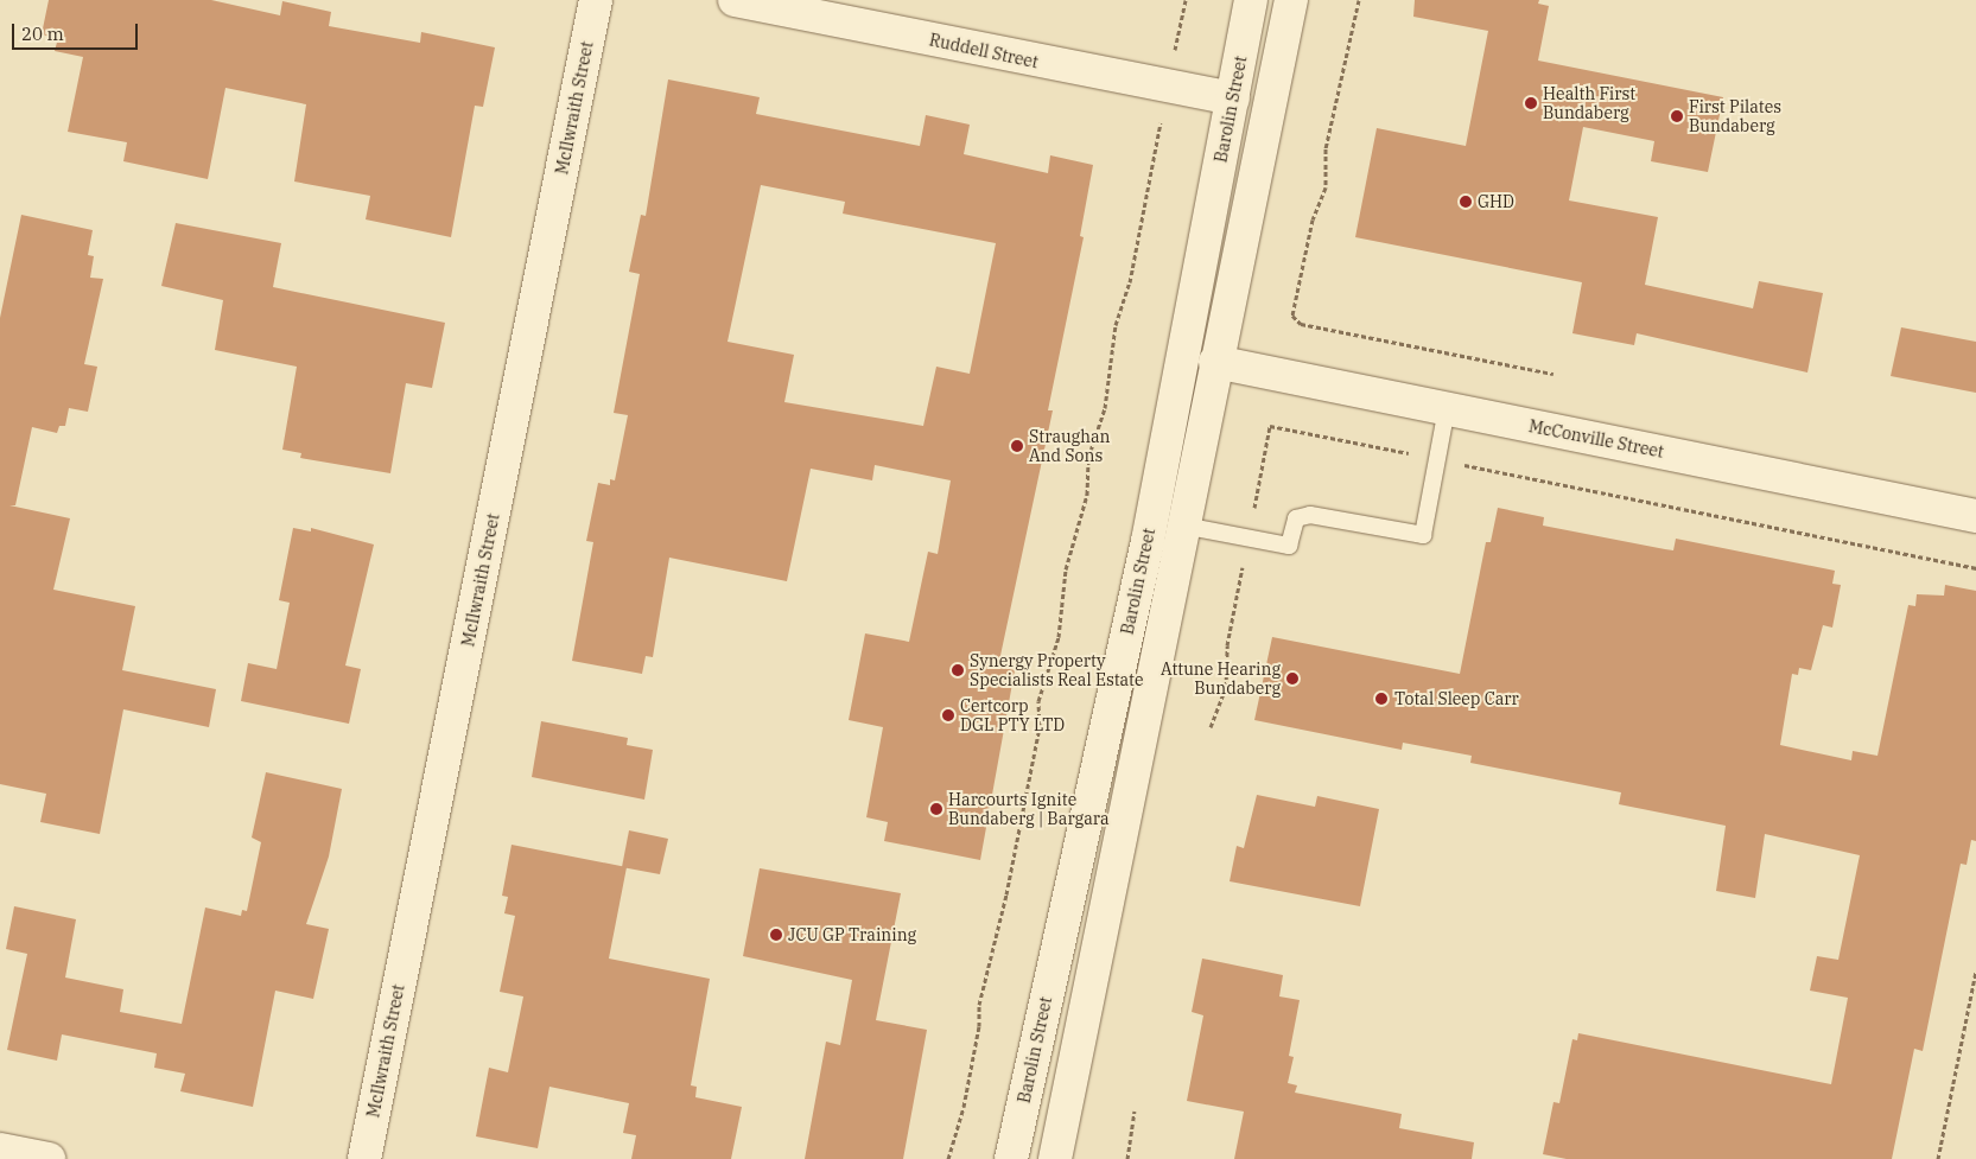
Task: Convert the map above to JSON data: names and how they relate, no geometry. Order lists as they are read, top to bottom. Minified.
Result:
{"streets":{"street":["Ruddell Street","McIlwraith Street","Barolin Street","McConville Street"]},"crossings":[["Ruddell Street","Barolin Street"],["Barolin Street","McConville Street"]],"places":["Health First Bundaberg","First Pilates Bundaberg","GHD","Straughan And Sons","Synergy Property Specialists Real Estate","Attune Hearing Bundaberg","Total Sleep Carr","Certcorp DGL PTY LTD","Harcourts Ignite Bundaberg | Bargara","JCU GP Training"],"scale_bar":"20 m"}
